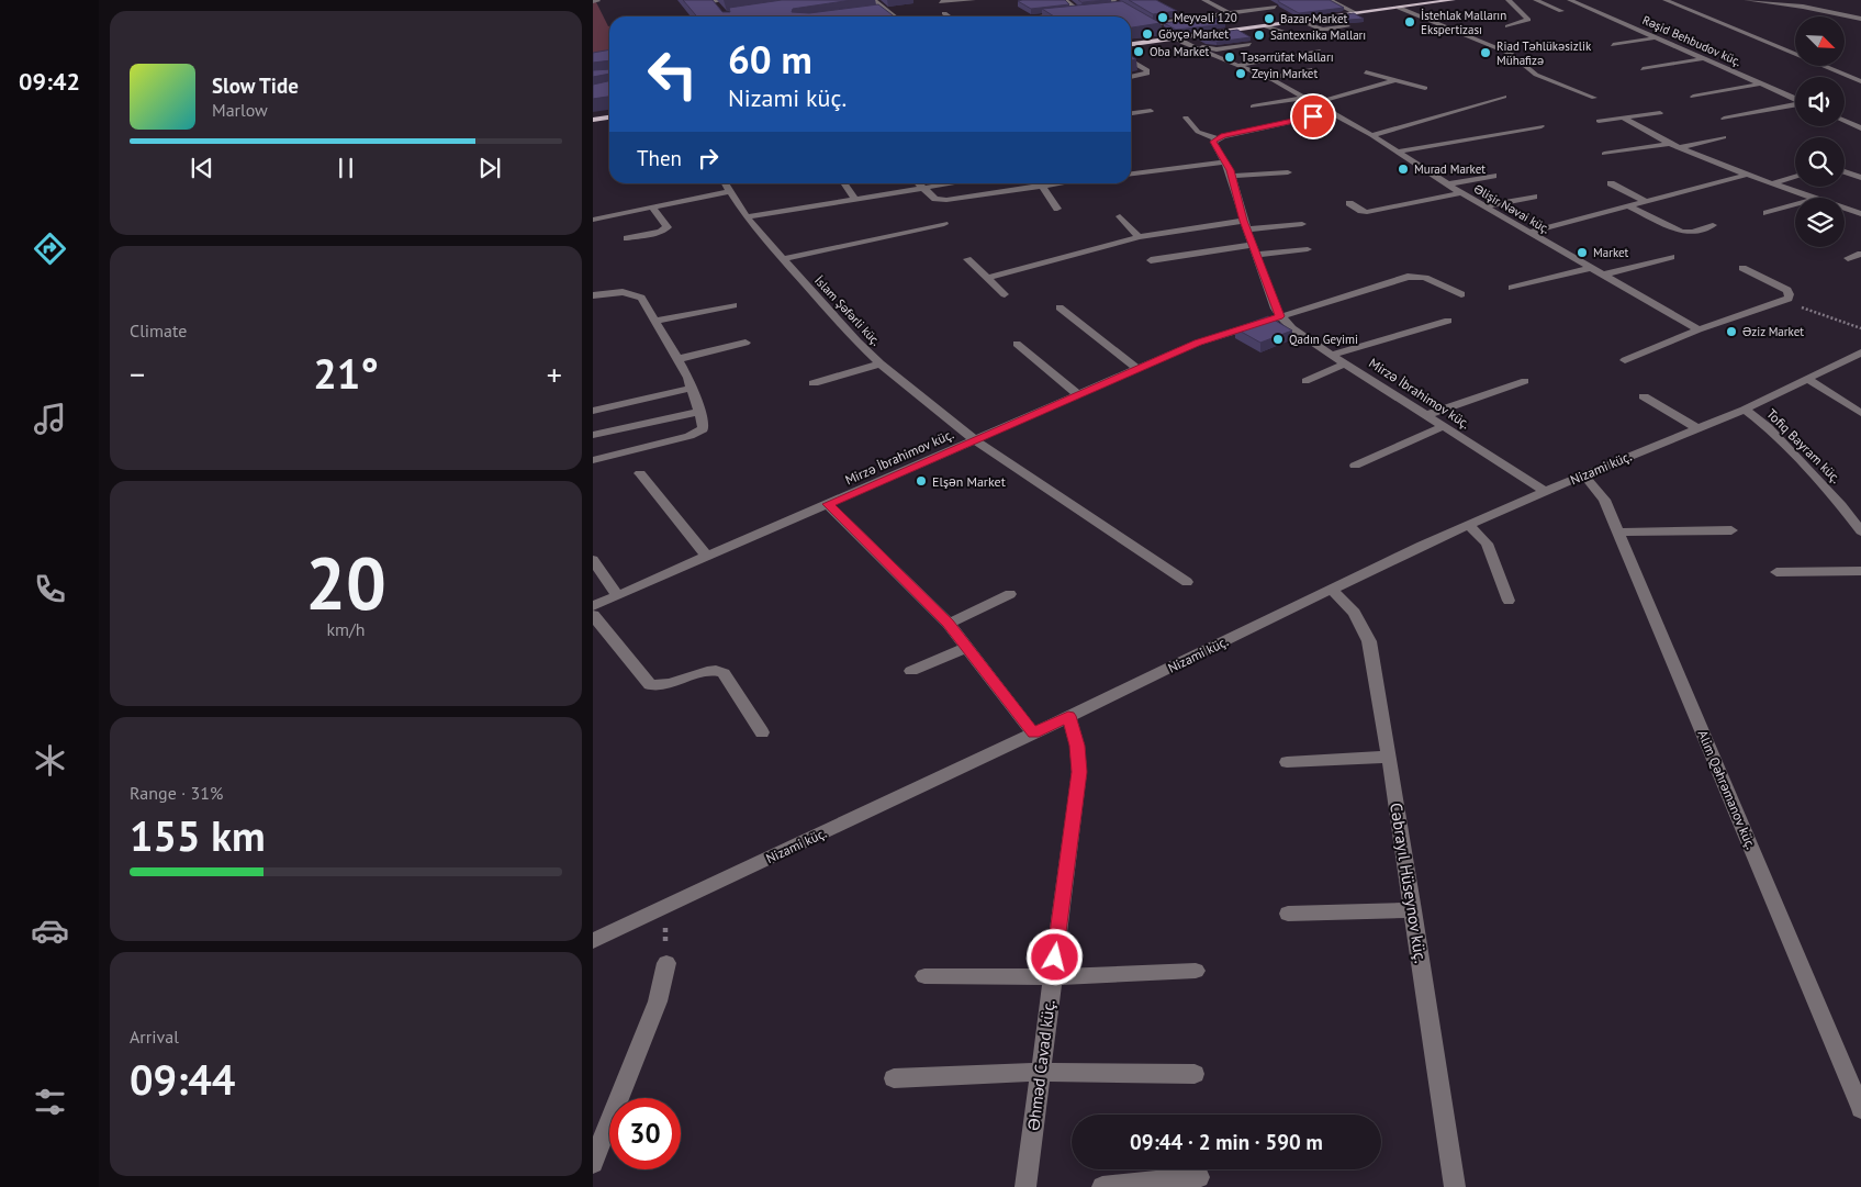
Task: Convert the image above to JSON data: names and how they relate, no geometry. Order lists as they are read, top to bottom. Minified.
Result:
{"streets":{"street":["Rəşid Behbudov küç.","Əlişir Nəvai küç.","İslam Şəfərli küç.","Mirzə İbrahimov küç.","Tofiq Bayram küç.","Nizami küç.","Alim Qəhrəmanov küç.","Cəbrayıl Hüseynov küç.","Əhməd Cavad küç."]},"crossings":[["İslam Şəfərli küç.","Mirzə İbrahimov küç."],["Mirzə İbrahimov küç.","Nizami küç."],["Tofiq Bayram küç.","Nizami küç."],["Nizami küç.","Alim Qəhrəmanov küç."],["Nizami küç.","Cəbrayıl Hüseynov küç."],["Nizami küç.","Əhməd Cavad küç."]],"places":["Meyvəli 120","Bazar Market","İstehlak Malların Ekspertizası","Göyçə Market","Santexnika Malları","Oba Market","Riad Təhlükəsizlik Mühafizə","Təsərrüfat Malları","Zeyin Market","Murad Market","Market","Əziz Market","Qadın Geyimi","Elşən Market"],"north":"bottom right","page":{"tabs":"09:42","turn":["60 m","Nizami küç."],"song":["Slow Tide","Marlow"],"then":"Then","tile":["Climate",["20","km/h"],["Range · 31%","155 km"],["Arrival","09:44"]],"heat":["−","21°","+"],"limit":"30","trip":"09:44 · 2 min · 590 m"}}
